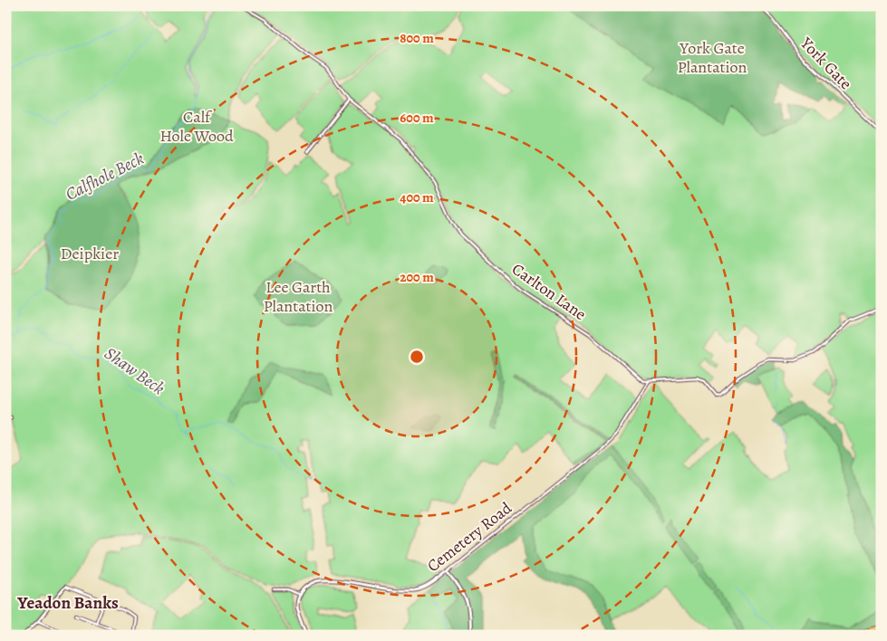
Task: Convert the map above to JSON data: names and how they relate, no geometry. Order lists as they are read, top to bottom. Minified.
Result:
{"streets":{"street":["York Gate","Carlton Lane","Cemetery Road"]},"crossings":[["Carlton Lane","Cemetery Road"]],"districts":["Yeadon Banks"],"water":["Calfhole Beck","Shaw Beck"],"parks":["York Gate Plantation","Calf Hole Wood","Deipkier","Lee Garth Plantation"],"rings":["800 m","600 m","400 m","200 m"]}
